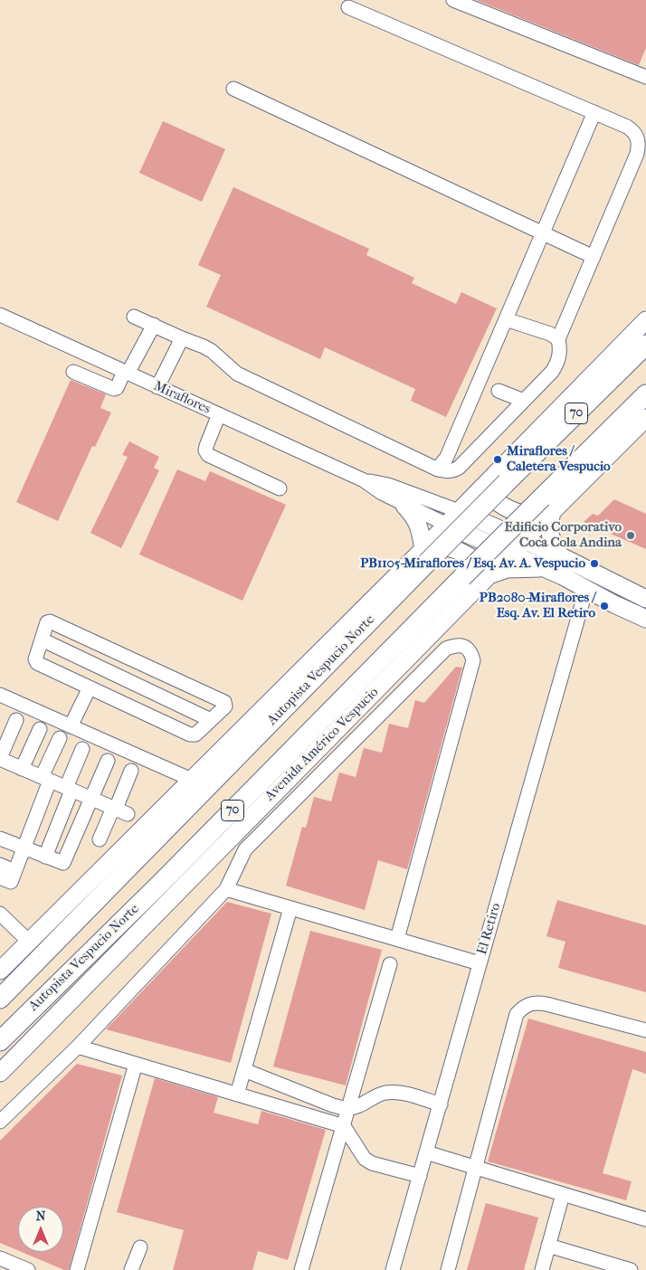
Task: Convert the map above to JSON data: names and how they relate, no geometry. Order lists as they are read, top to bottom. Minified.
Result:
{"streets":{"highway":["70","Autopista Vespucio Norte"],"main road":["Miraflores","Avenida Américo Vespucio"],"street":["El Retiro"]},"crossings":[["Miraflores","Avenida Américo Vespucio"],["Miraflores","El Retiro"],["Autopista Vespucio Norte","Avenida Américo Vespucio"]],"places":["Miraflores / Caletera Vespucio","Edificio Corporativo Coca Cola Andina","PB1105-Miraflores / Esq. Av. A. Vespucio","PB2080-Miraflores / Esq. Av. El Retiro"],"north":"top"}
